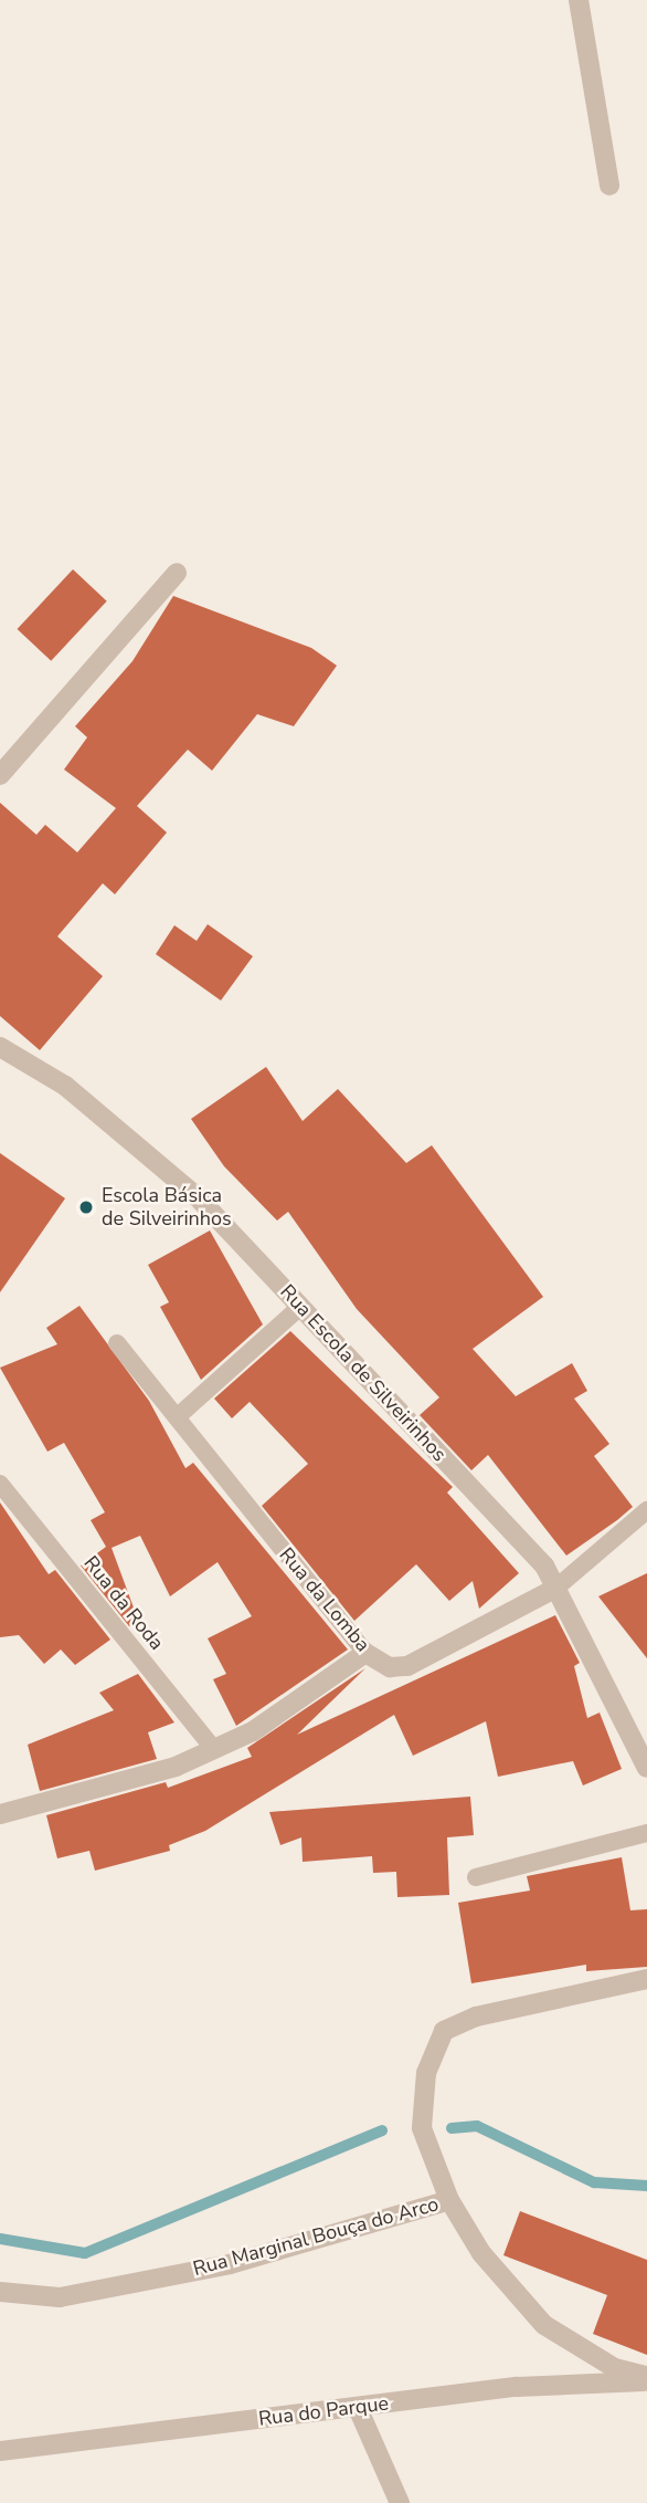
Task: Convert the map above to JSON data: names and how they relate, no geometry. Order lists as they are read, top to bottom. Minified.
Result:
{"streets":{"street":["Rua Escola de Silveirinhos","Rua da Lomba","Rua Marginal Bouça do Arco","Rua do Parque"],"lane":["Rua da Roda"]},"crossings":[["Rua Escola de Silveirinhos","Rua da Lomba"]],"places":["Escola Básica de Silveirinhos"]}
